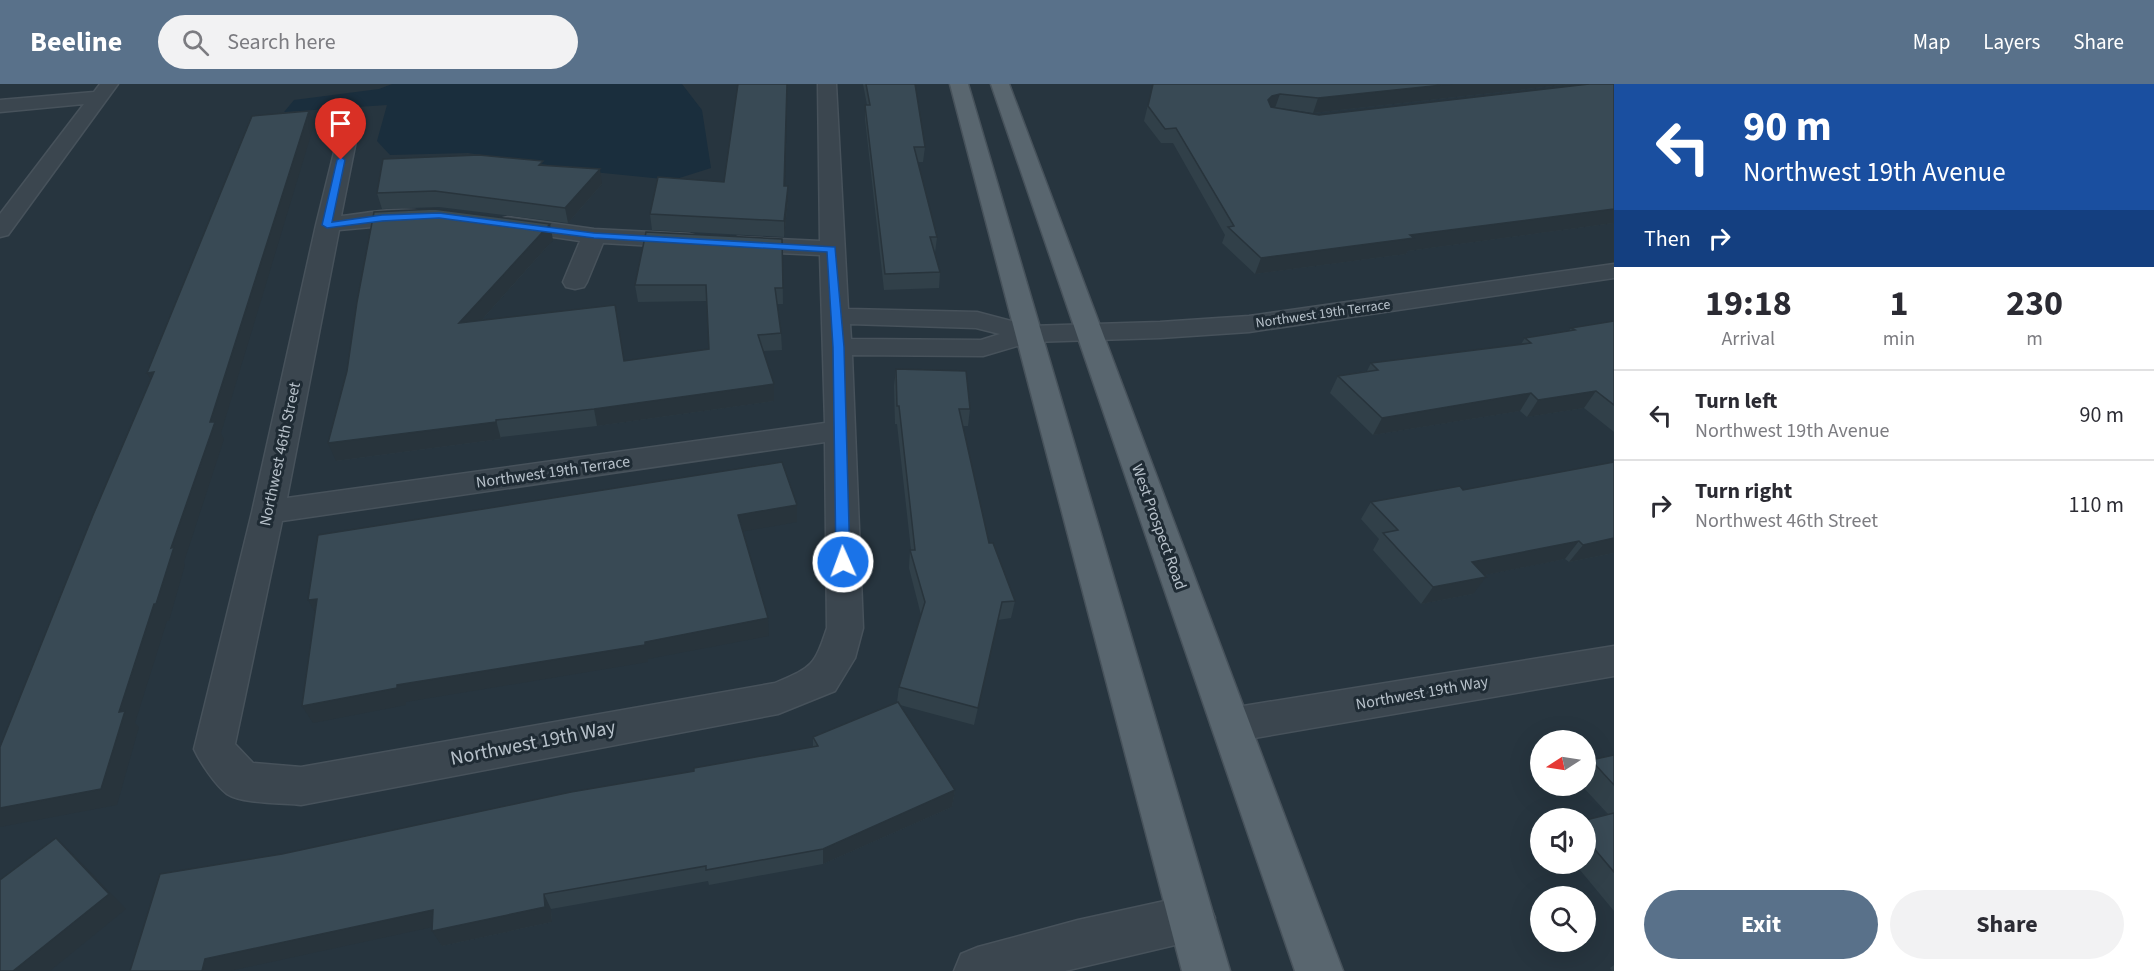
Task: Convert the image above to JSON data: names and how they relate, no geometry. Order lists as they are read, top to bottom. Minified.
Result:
{"streets":{"main road":["West Prospect Road"],"street":["Northwest 19th Terrace","Northwest 46th Street","Northwest 19th Way"]},"crossings":[["Northwest 19th Terrace","Northwest 46th Street"],["Northwest 19th Terrace","West Prospect Road"],["Northwest 19th Terrace","Northwest 19th Way"],["Northwest 46th Street","Northwest 19th Way"],["West Prospect Road","Northwest 19th Way"]],"north":"left","page":{"header":"Beeline","search":"Search here","nav":["Map","Layers","Share"],"turn":["90 m","Northwest 19th Avenue"],"then":"Then","eta":["19:18","Arrival","1","min","230","m"],"list":[{"name":"Turn left","note":"Northwest 19th Avenue","value":"90 m"},{"name":"Turn right","note":"Northwest 46th Street","value":"110 m"}],"buttons":["Exit","Share"]}}
